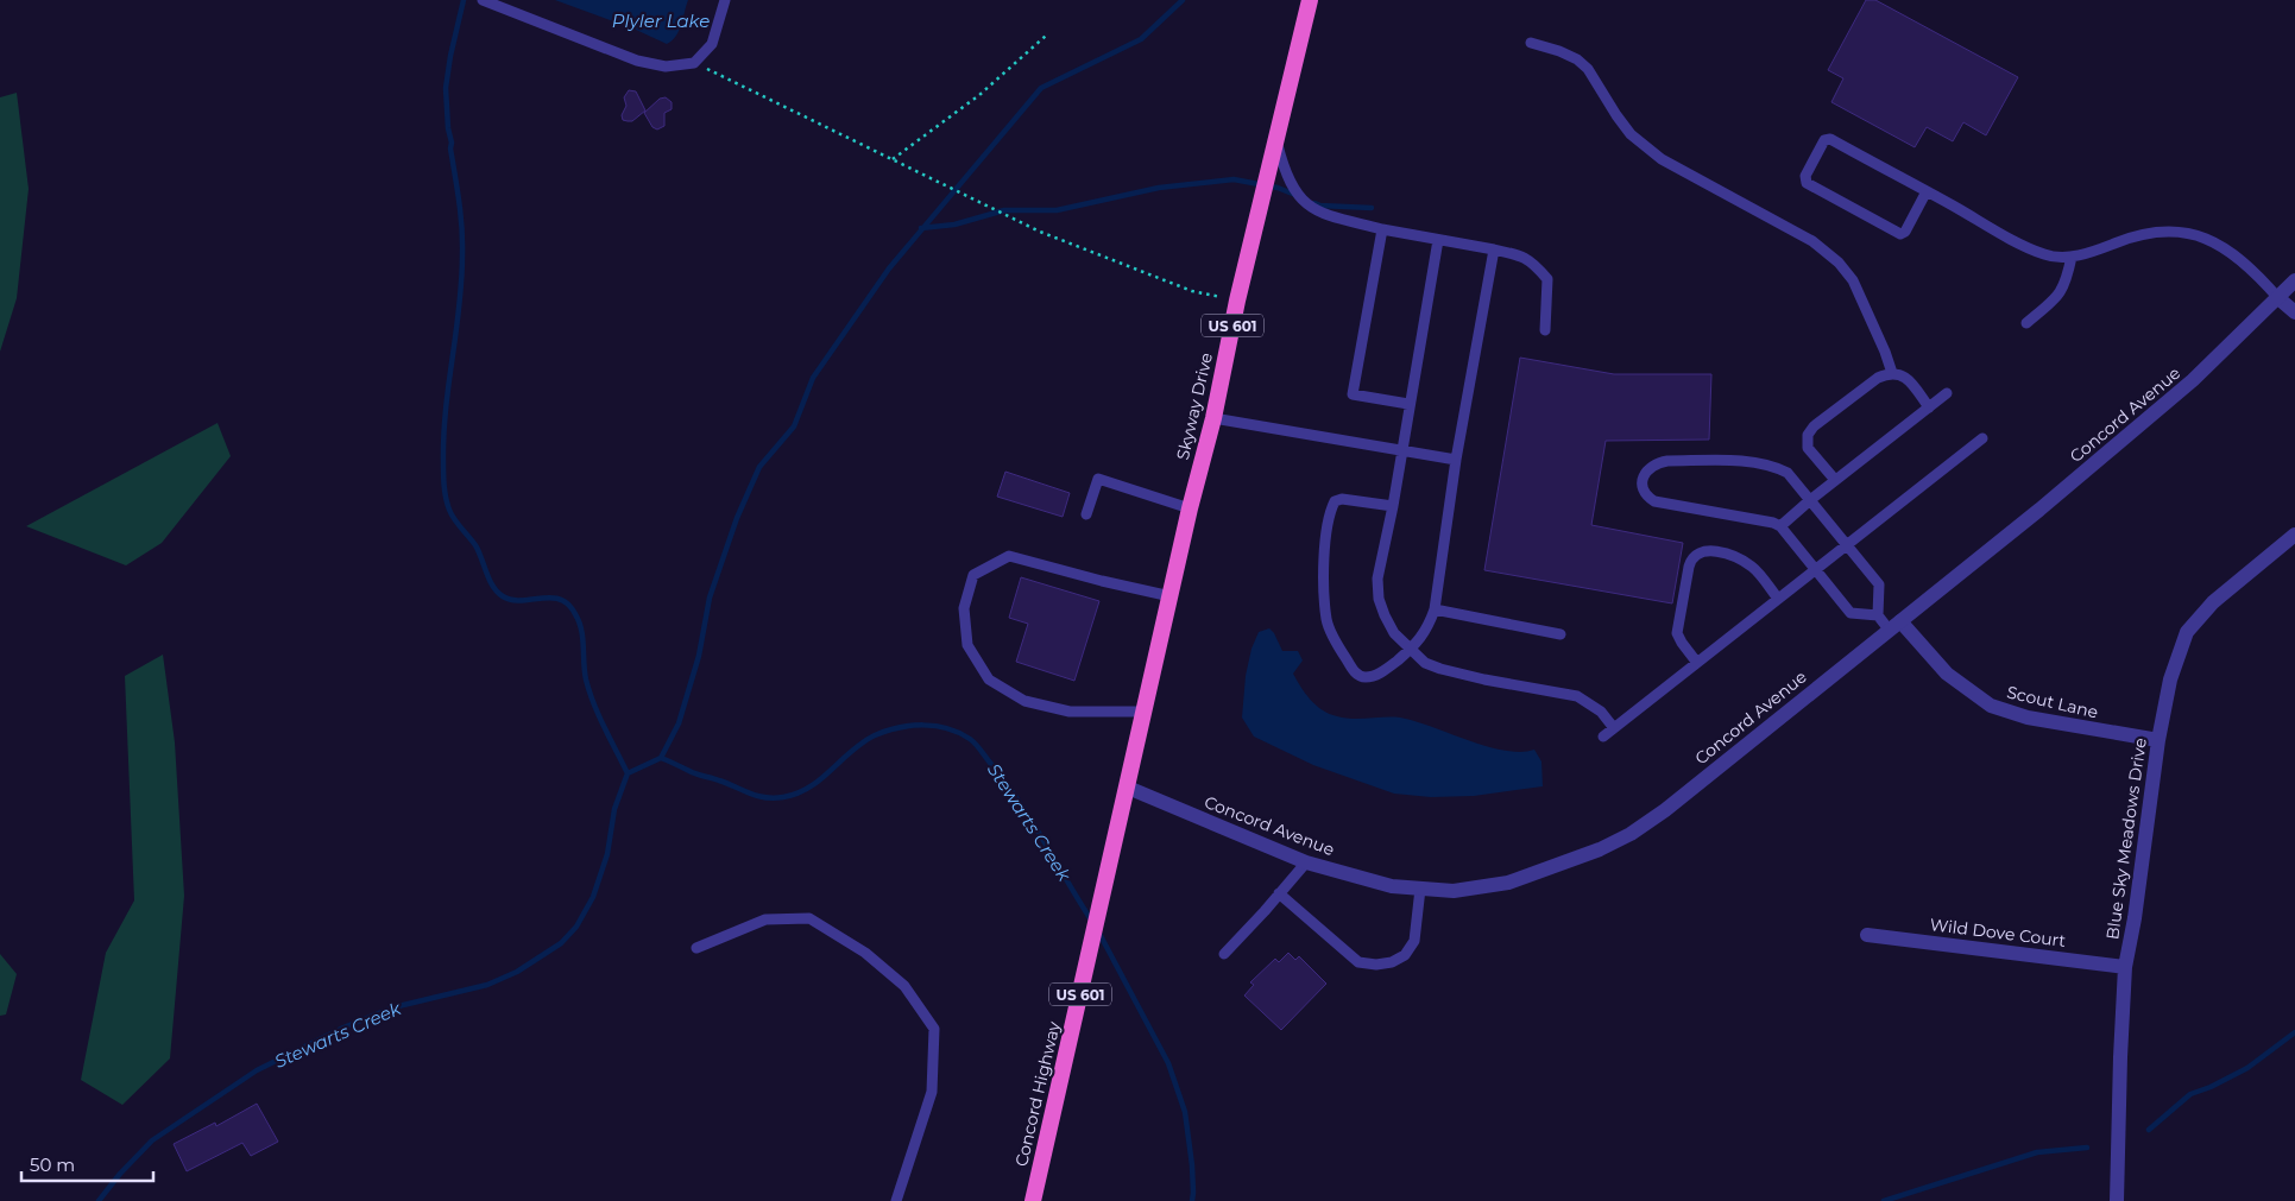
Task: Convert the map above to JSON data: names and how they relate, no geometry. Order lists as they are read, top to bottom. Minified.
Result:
{"streets":{"highway":["US 601","Skyway Drive","Concord Highway"],"street":["Concord Avenue","Scout Lane","Blue Sky Meadows Drive","Wild Dove Court"]},"crossings":[["Skyway Drive","Concord Avenue"],["Skyway Drive","Concord Highway"],["Concord Avenue","Scout Lane"],["Concord Avenue","Concord Highway"],["Scout Lane","Blue Sky Meadows Drive"],["Blue Sky Meadows Drive","Wild Dove Court"]],"water":["Plyler Lake","Stewarts Creek"],"scale_bar":"50 m"}
